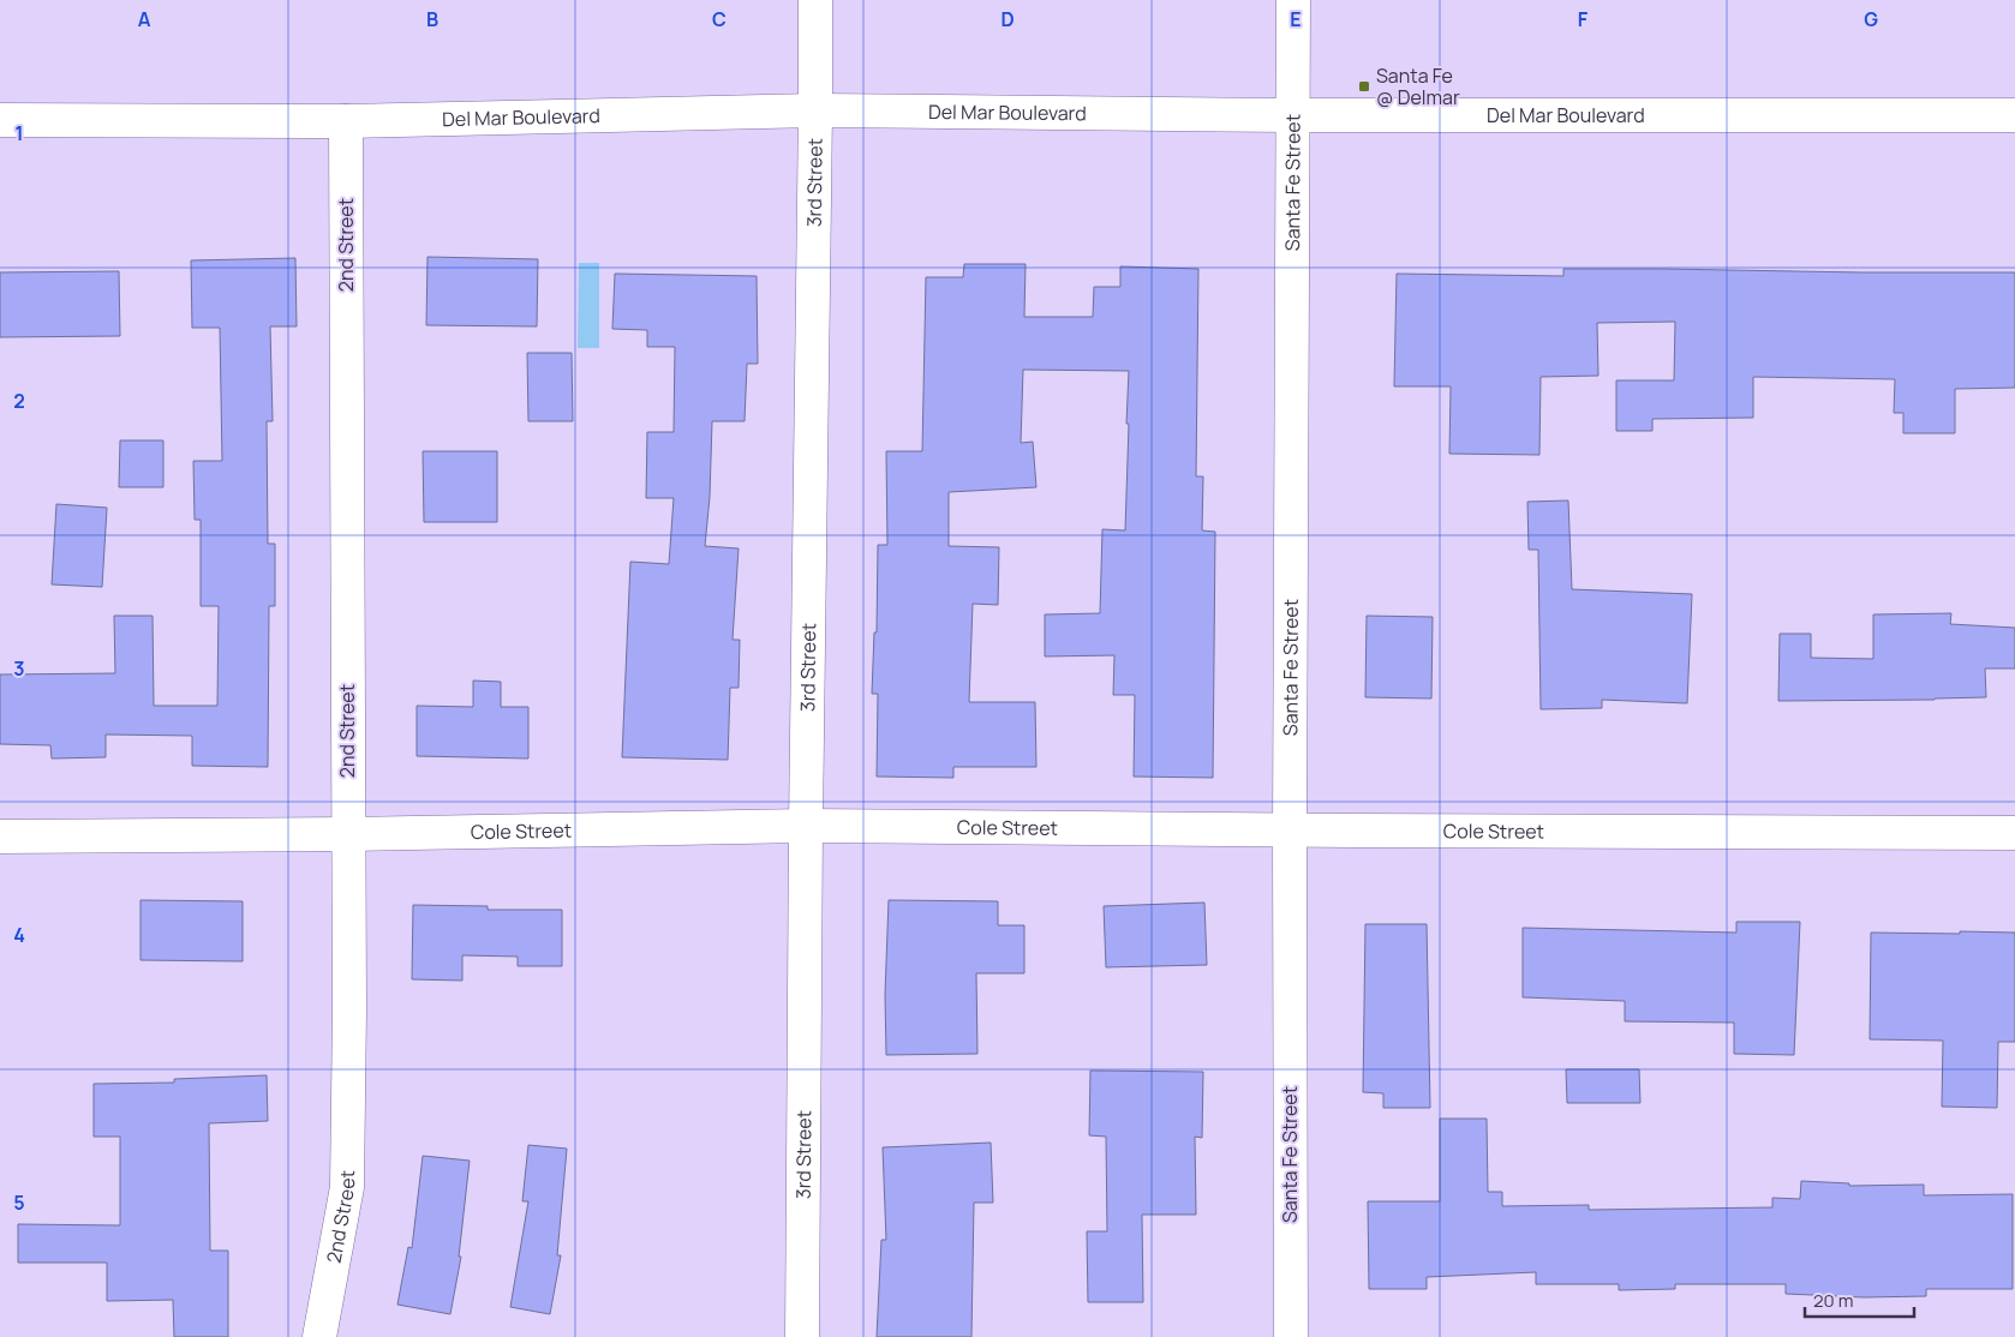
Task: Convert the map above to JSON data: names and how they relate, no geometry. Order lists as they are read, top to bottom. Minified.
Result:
{"streets":{"street":["Del Mar Boulevard","3rd Street","Santa Fe Street","2nd Street","Cole Street"]},"crossings":[["Del Mar Boulevard","3rd Street"],["Del Mar Boulevard","Santa Fe Street"],["Del Mar Boulevard","2nd Street"],["3rd Street","Cole Street"],["Santa Fe Street","Cole Street"],["2nd Street","Cole Street"]],"places":{"transit":["Santa Fe @ Delmar"]},"scale_bar":"20 m","grid":{"columns":["A","B","C","D","E","F","G"],"rows":["1","2","3","4","5"]}}
